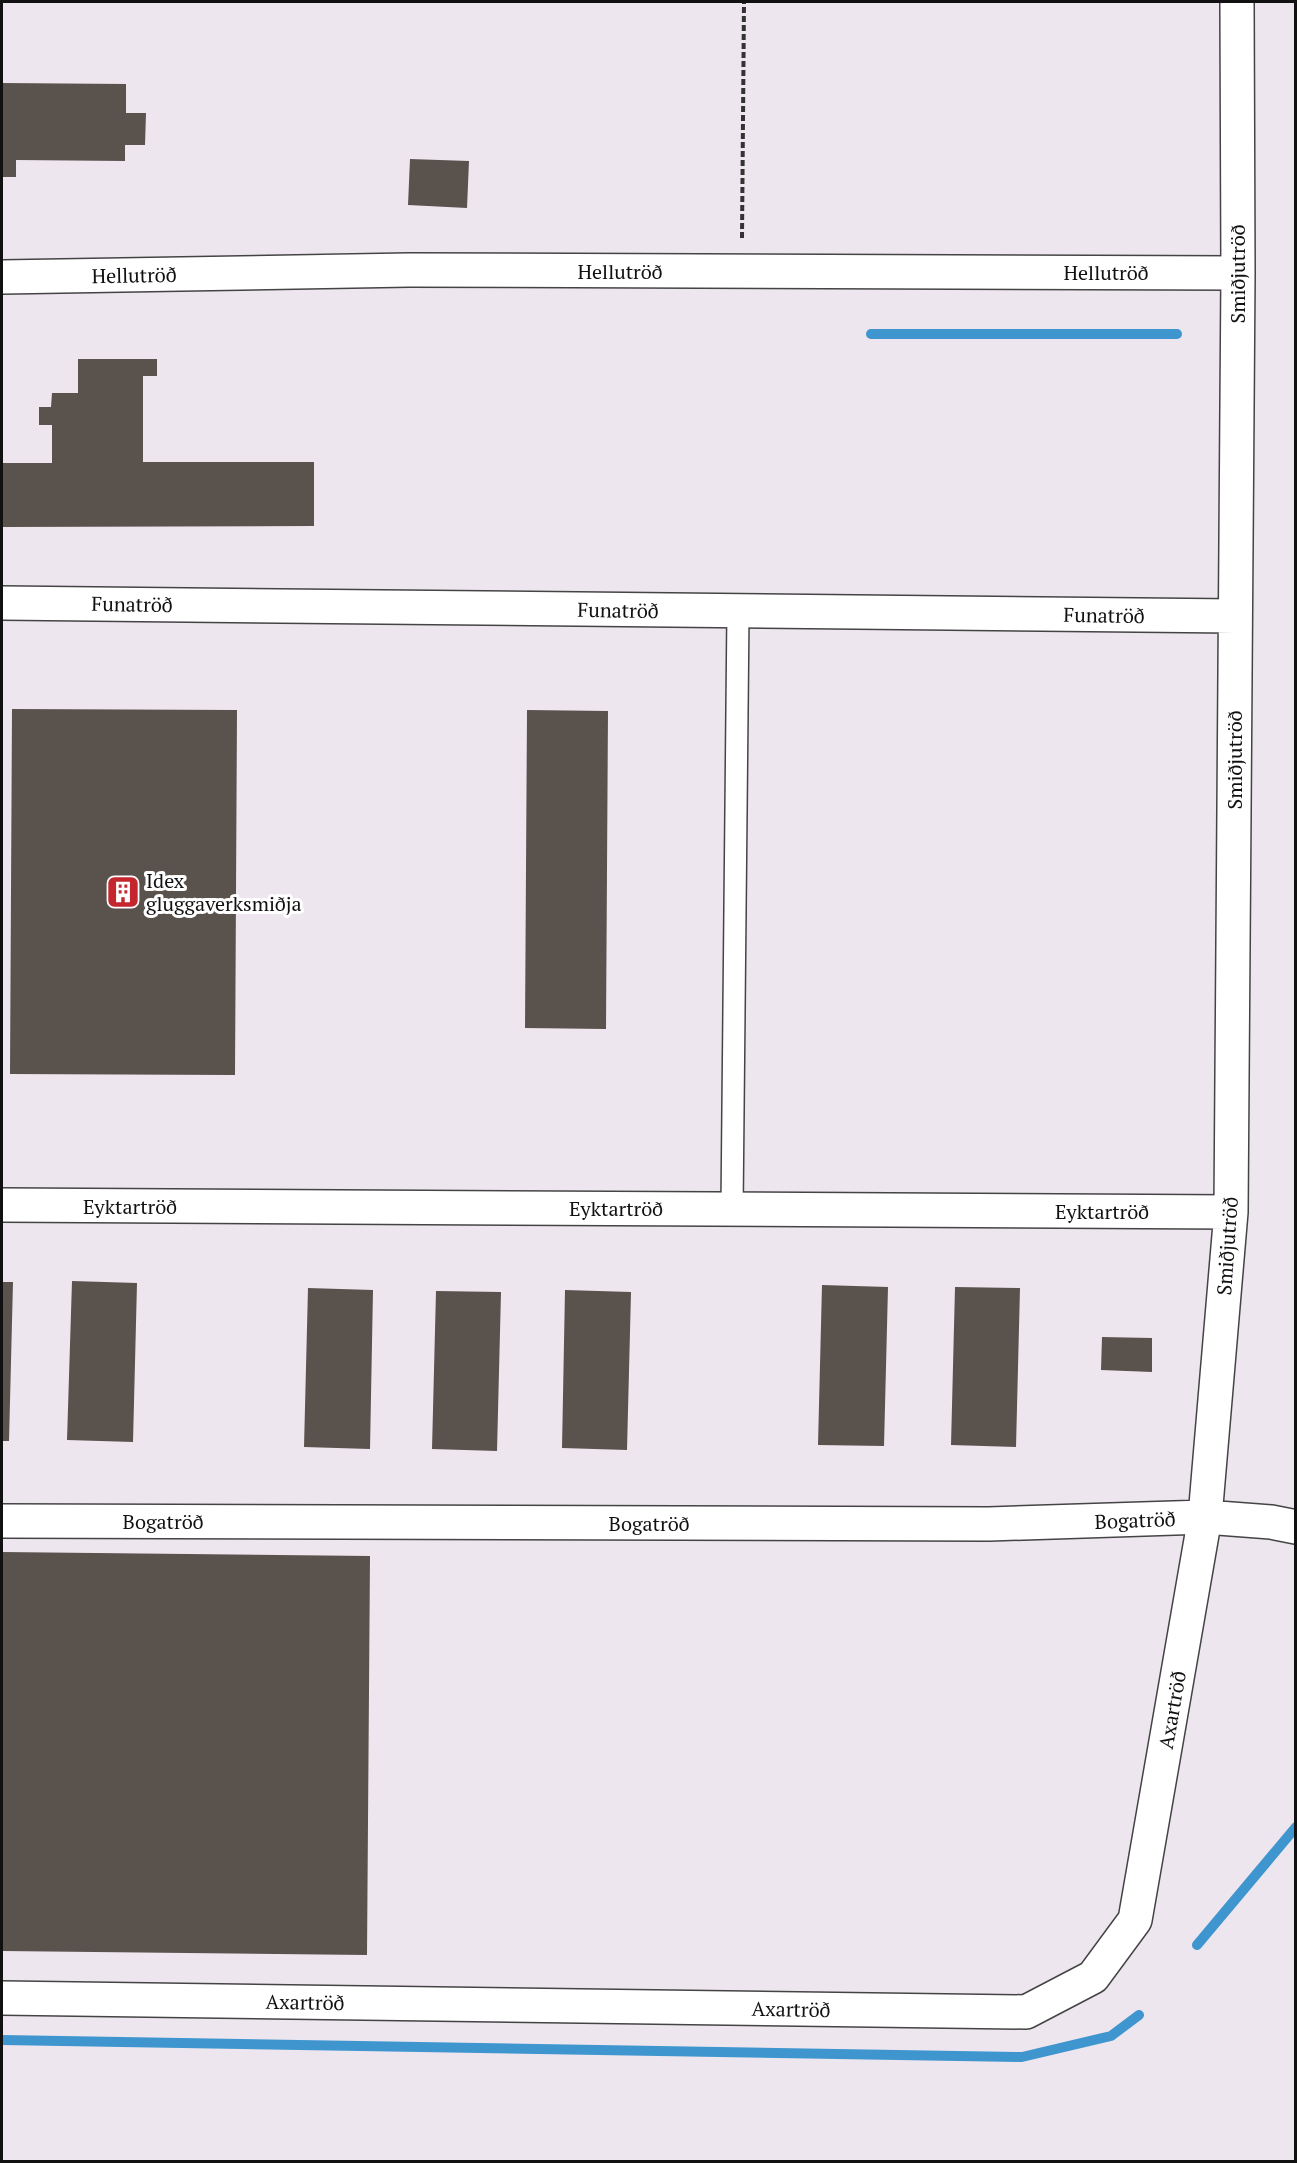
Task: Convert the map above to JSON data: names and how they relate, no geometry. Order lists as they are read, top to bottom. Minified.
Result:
{"streets":{"street":["Hellutröð","Smiðjutröð","Funatröð","Eyktartröð","Bogatröð","Axartröð"]},"crossings":[["Hellutröð","Smiðjutröð"],["Smiðjutröð","Funatröð"],["Smiðjutröð","Eyktartröð"],["Smiðjutröð","Bogatröð"],["Smiðjutröð","Axartröð"],["Bogatröð","Axartröð"]],"places":{"building":["Idex gluggaverksmiðja"]}}
